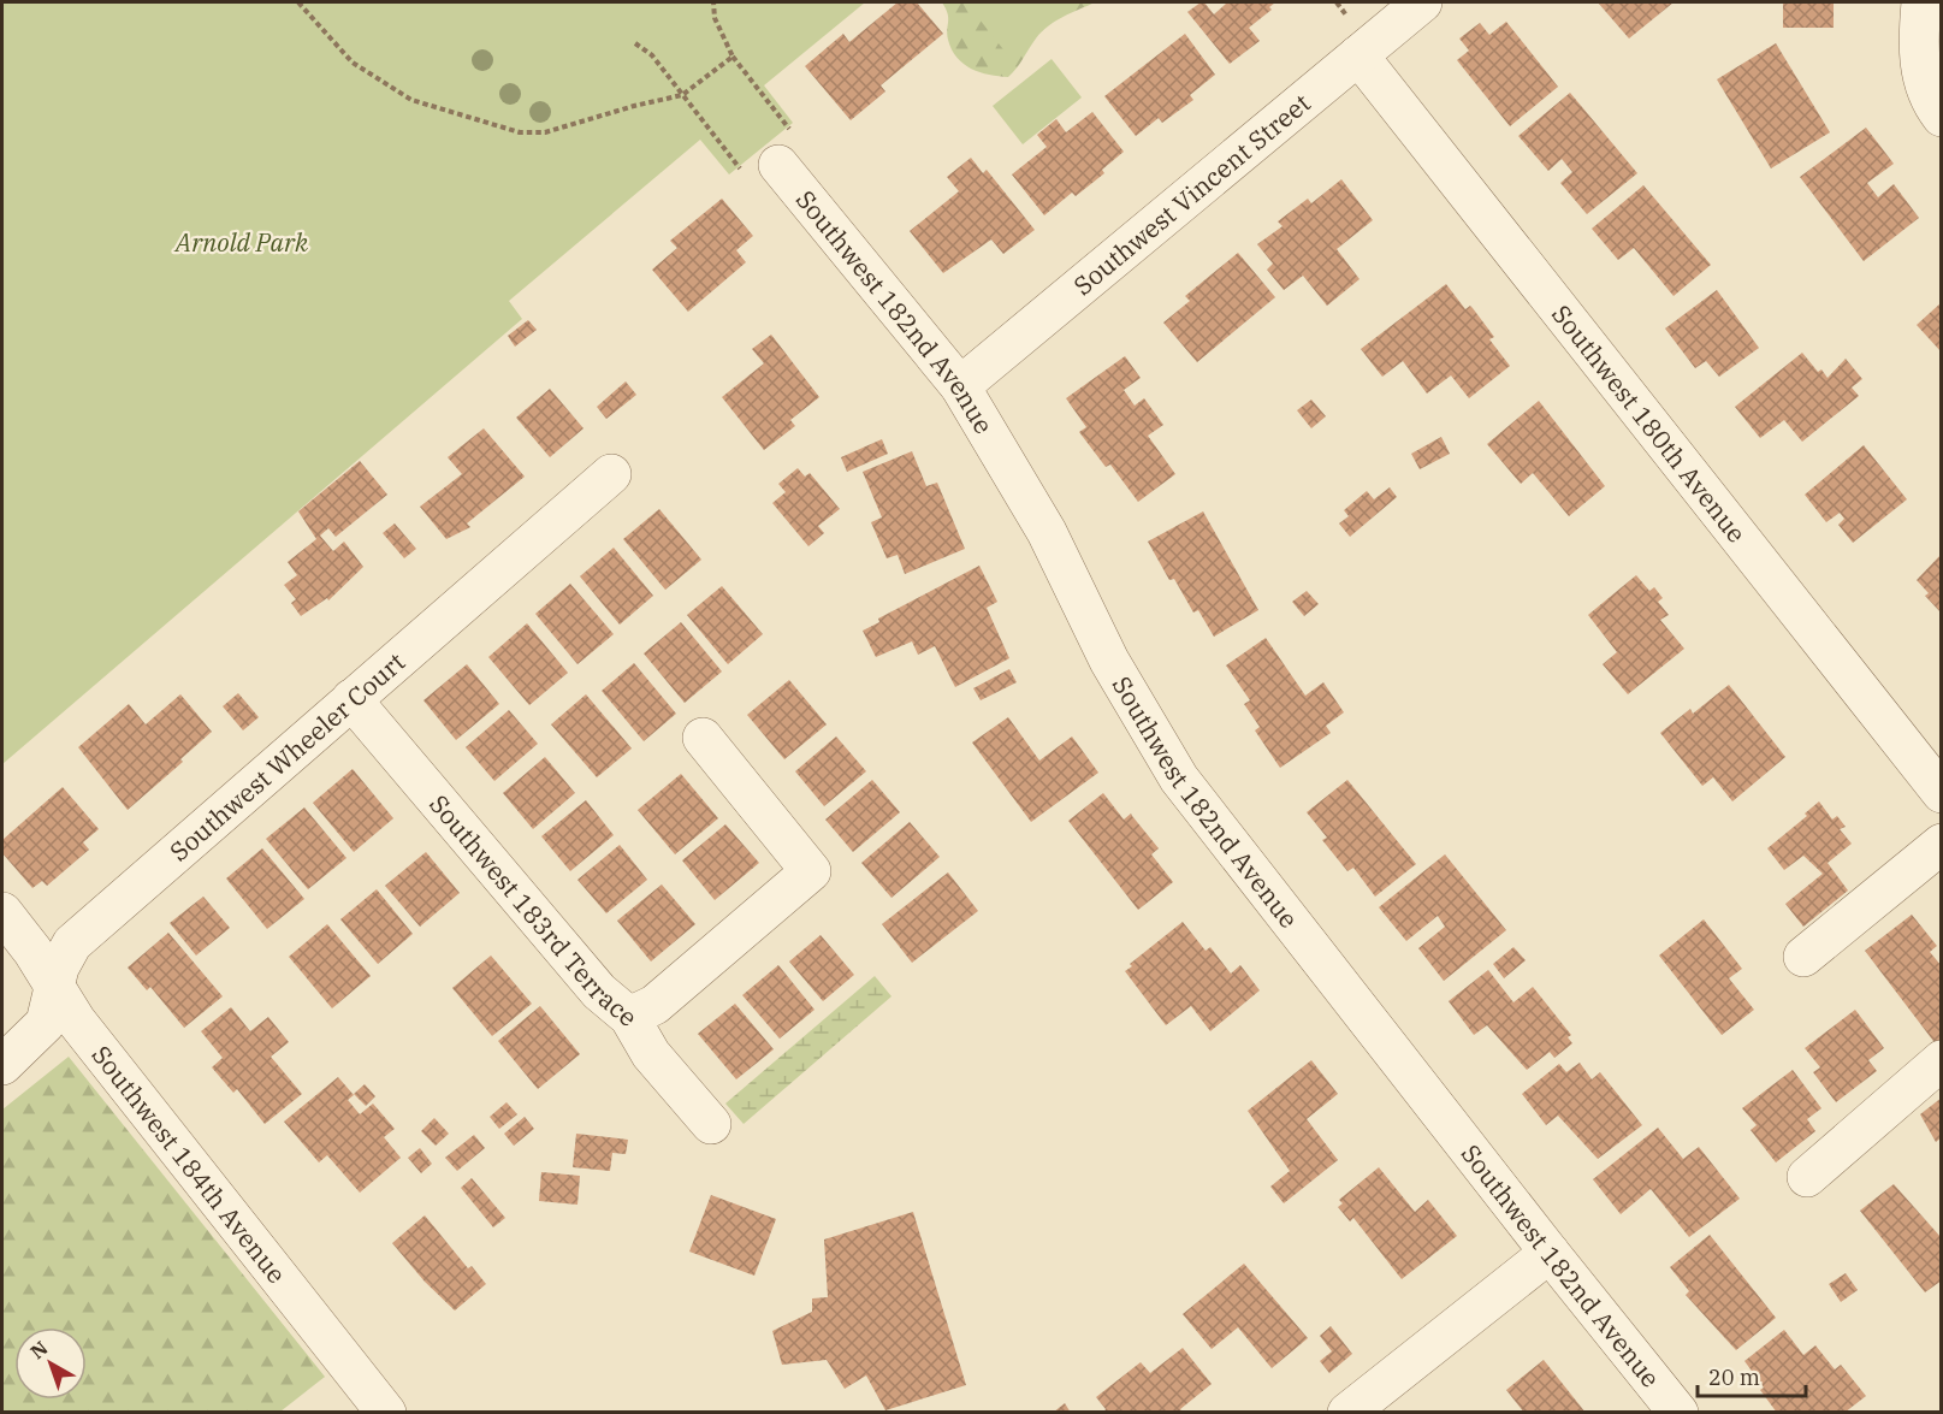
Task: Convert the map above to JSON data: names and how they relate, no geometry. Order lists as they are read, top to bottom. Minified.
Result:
{"streets":{"street":["Southwest Vincent Street","Southwest 182nd Avenue","Southwest 180th Avenue","Southwest Wheeler Court","Southwest 183rd Terrace","Southwest 184th Avenue"]},"crossings":[["Southwest Vincent Street","Southwest 182nd Avenue"],["Southwest Vincent Street","Southwest 180th Avenue"],["Southwest Wheeler Court","Southwest 183rd Terrace"],["Southwest Wheeler Court","Southwest 184th Avenue"]],"parks":["Arnold Park"],"scale_bar":"20 m","north":"top left"}
